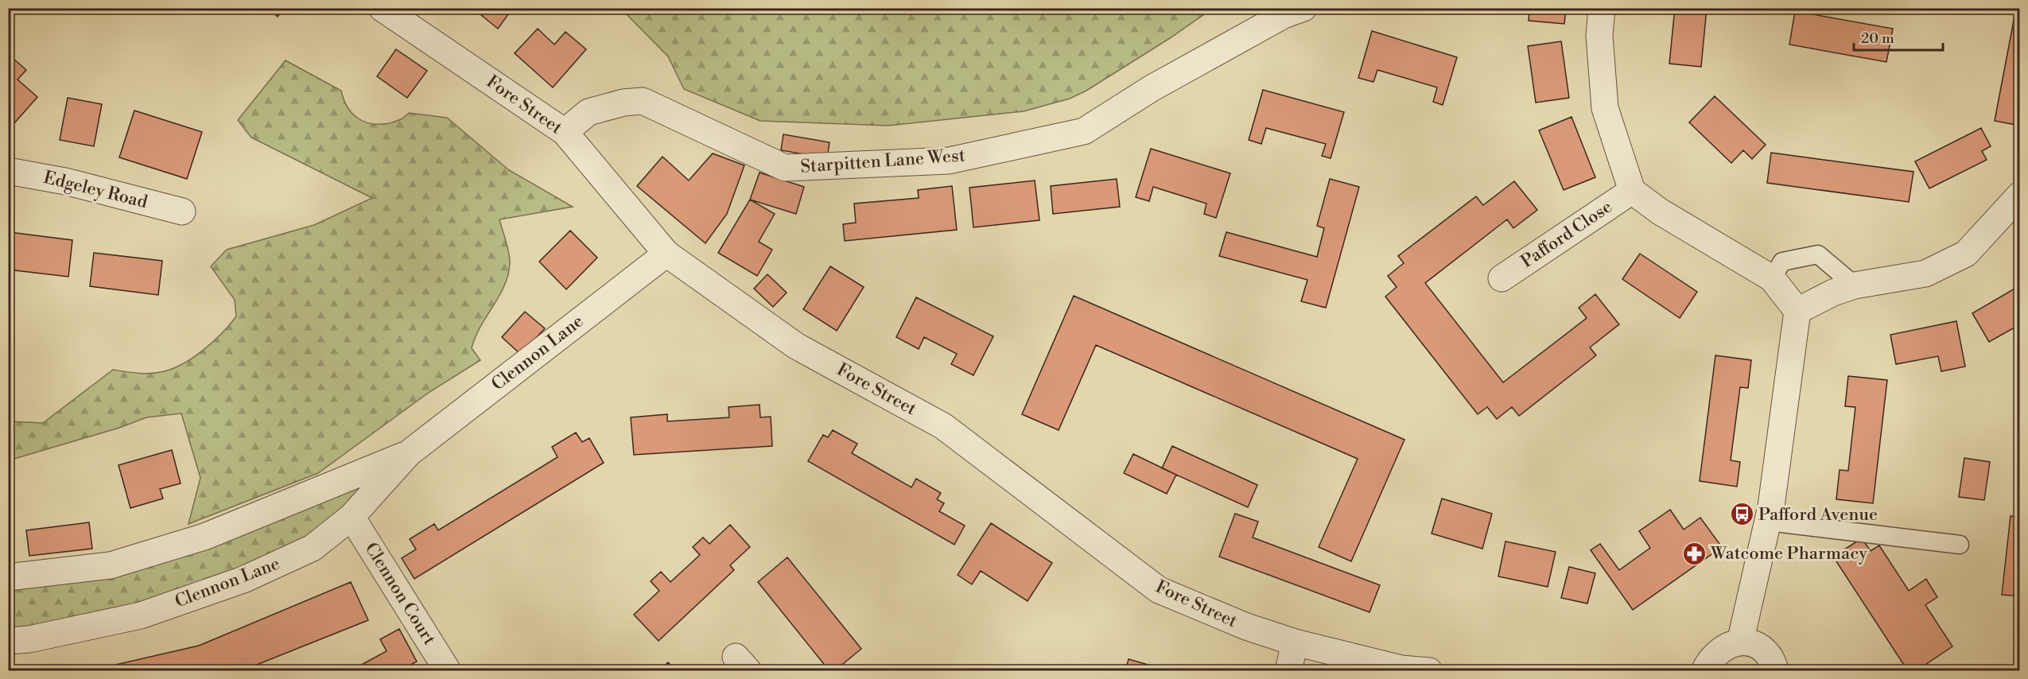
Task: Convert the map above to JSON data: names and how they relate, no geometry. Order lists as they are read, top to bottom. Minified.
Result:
{"streets":{"street":["Fore Street","Starpitten Lane West","Edgeley Road","Pafford Close","Clennon Lane","Clennon Court"]},"crossings":[["Fore Street","Starpitten Lane West"],["Fore Street","Clennon Lane"],["Clennon Lane","Clennon Court"]],"places":{"bus stop":["Pafford Avenue"],"pharmacy":["Watcome Pharmacy"]},"scale_bar":"20 m"}
